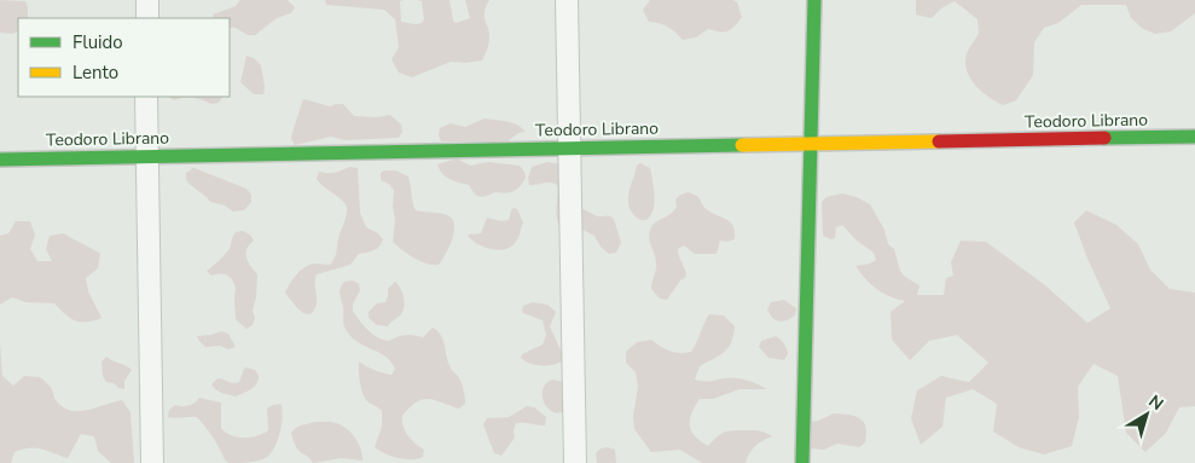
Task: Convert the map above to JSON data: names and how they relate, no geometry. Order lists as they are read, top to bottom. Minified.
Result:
{"streets":{"main road":["Teodoro Librano"]},"legend":["Fluido","Lento"],"north":"top right"}
